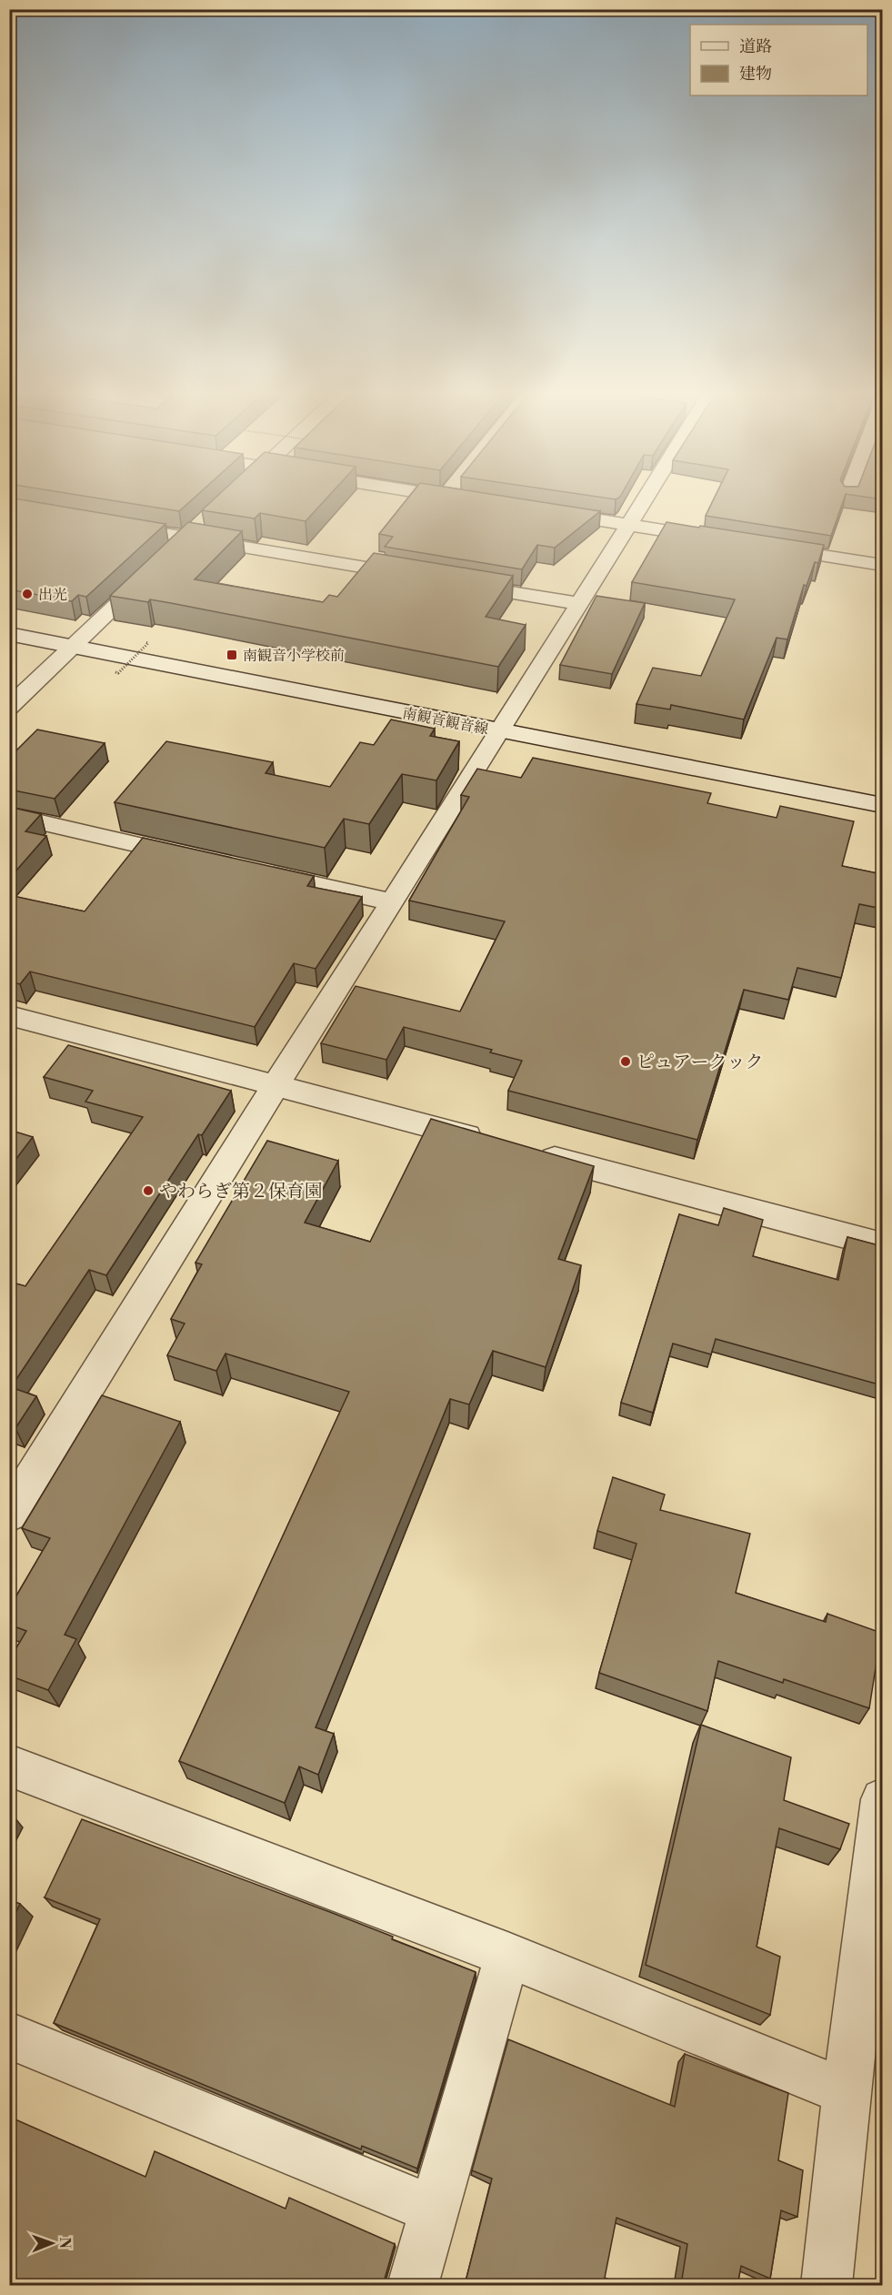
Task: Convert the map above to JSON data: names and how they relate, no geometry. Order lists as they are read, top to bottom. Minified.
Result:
{"streets":{"street":["南観音観音線"]},"places":{"other":["出光","ピュアークック","やわらぎ第２保育園"],"transit":["南観音小学校前"]},"legend":["道路","建物"],"north":"right"}
